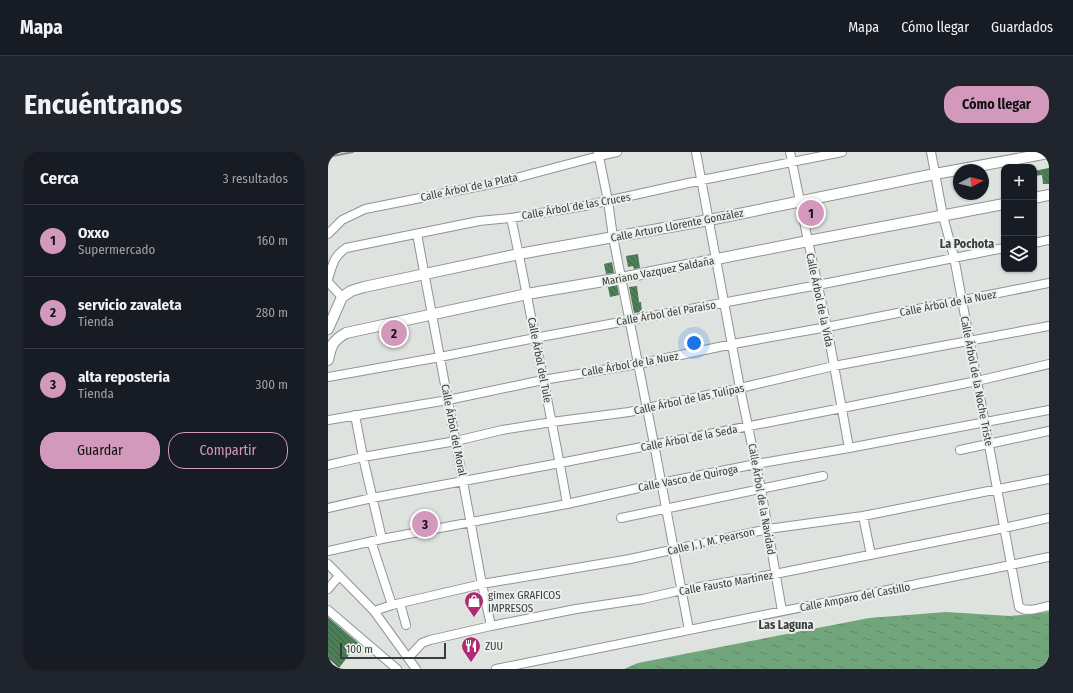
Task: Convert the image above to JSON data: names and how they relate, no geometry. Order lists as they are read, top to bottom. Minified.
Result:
{"streets":{"street":["Calle Árbol de la Plata","Calle Árbol de las Cruces","Calle Arturo Llorente González","Mariano Vazquez Saldaña","Calle Árbol de la Vida","Calle Árbol de la Nuez","Calle Árbol del Paraíso","Calle Árbol del Tule","Calle Árbol de la Noche Triste","Calle Árbol de las Tulipas","Calle Árbol del Moral","Calle Árbol de la Seda","Calle Vasco de Quiroga","Calle Árbol de la Navidad","Calle J. J. M. Pearson","Calle Fausto Martínez","Calle Amparo del Castillo"]},"crossings":[["Calle Árbol de las Cruces","Calle Árbol de la Vida"],["Calle Árbol de las Cruces","Calle Árbol del Tule"],["Calle Árbol de las Cruces","Calle Árbol del Moral"],["Calle Árbol de las Cruces","Calle Árbol de la Navidad"],["Calle Arturo Llorente González","Calle Árbol de la Vida"],["Calle Arturo Llorente González","Calle Árbol del Tule"],["Calle Arturo Llorente González","Calle Árbol de la Noche Triste"],["Calle Arturo Llorente González","Calle Árbol del Moral"],["Calle Arturo Llorente González","Calle Árbol de la Navidad"],["Mariano Vazquez Saldaña","Calle Árbol de la Vida"],["Mariano Vazquez Saldaña","Calle Árbol del Tule"],["Mariano Vazquez Saldaña","Calle Árbol de la Noche Triste"],["Mariano Vazquez Saldaña","Calle Árbol del Moral"],["Mariano Vazquez Saldaña","Calle Árbol de la Navidad"],["Calle Árbol de la Vida","Calle Árbol de la Nuez"],["Calle Árbol de la Vida","Calle Árbol del Paraíso"],["Calle Árbol de la Vida","Calle Árbol de las Tulipas"],["Calle Árbol de la Vida","Calle Árbol de la Seda"],["Calle Árbol de la Vida","Calle Vasco de Quiroga"],["Calle Árbol de la Nuez","Calle Árbol del Tule"],["Calle Árbol de la Nuez","Calle Árbol de la Noche Triste"],["Calle Árbol de la Nuez","Calle Árbol del Moral"],["Calle Árbol de la Nuez","Calle Árbol de la Navidad"],["Calle Árbol del Paraíso","Calle Árbol del Tule"],["Calle Árbol del Paraíso","Calle Árbol de la Noche Triste"],["Calle Árbol del Paraíso","Calle Árbol del Moral"],["Calle Árbol del Paraíso","Calle Árbol de la Navidad"],["Calle Árbol del Tule","Calle Árbol de las Tulipas"],["Calle Árbol del Tule","Calle Árbol de la Seda"],["Calle Árbol del Tule","Calle Vasco de Quiroga"],["Calle Árbol de la Noche Triste","Calle Árbol de las Tulipas"],["Calle Árbol de la Noche Triste","Calle Árbol de la Seda"],["Calle Árbol de la Noche Triste","Calle Vasco de Quiroga"],["Calle Árbol de la Noche Triste","Calle J. J. M. Pearson"],["Calle Árbol de la Noche Triste","Calle Fausto Martínez"],["Calle Árbol de la Noche Triste","Calle Amparo del Castillo"],["Calle Árbol de las Tulipas","Calle Árbol del Moral"],["Calle Árbol de las Tulipas","Calle Árbol de la Navidad"],["Calle Árbol del Moral","Calle Árbol de la Seda"],["Calle Árbol del Moral","Calle Vasco de Quiroga"],["Calle Árbol del Moral","Calle J. J. M. Pearson"],["Calle Árbol del Moral","Calle Fausto Martínez"],["Calle Árbol de la Seda","Calle Árbol de la Navidad"],["Calle Vasco de Quiroga","Calle Árbol de la Navidad"],["Calle Árbol de la Navidad","Calle J. J. M. Pearson"],["Calle Árbol de la Navidad","Calle Fausto Martínez"],["Calle Árbol de la Navidad","Calle Amparo del Castillo"]],"districts":["La Pochota","Las Laguna"],"places":{"shop":["gimex GRAFICOS IMPRESOS"],"restaurant":["ZUU"]},"scale_bar":"100 m","north":"right","page":{"header":"Mapa","nav":["Mapa","Cómo llegar","Guardados"],"buttons":["Cómo llegar",["Guardar","Compartir"]],"title":"Encuéntranos","heading":["Cerca","3 resultados"],"map_buttons":["+","−"],"pins":["1","2","3"],"list":[{"mark":"1","name":"Oxxo","note":"Supermercado","value":"160 m"},{"mark":"2","name":"servicio zavaleta","note":"Tienda","value":"280 m"},{"mark":"3","name":"alta reposteria","note":"Tienda","value":"300 m"}],"scale":"100 m"}}
